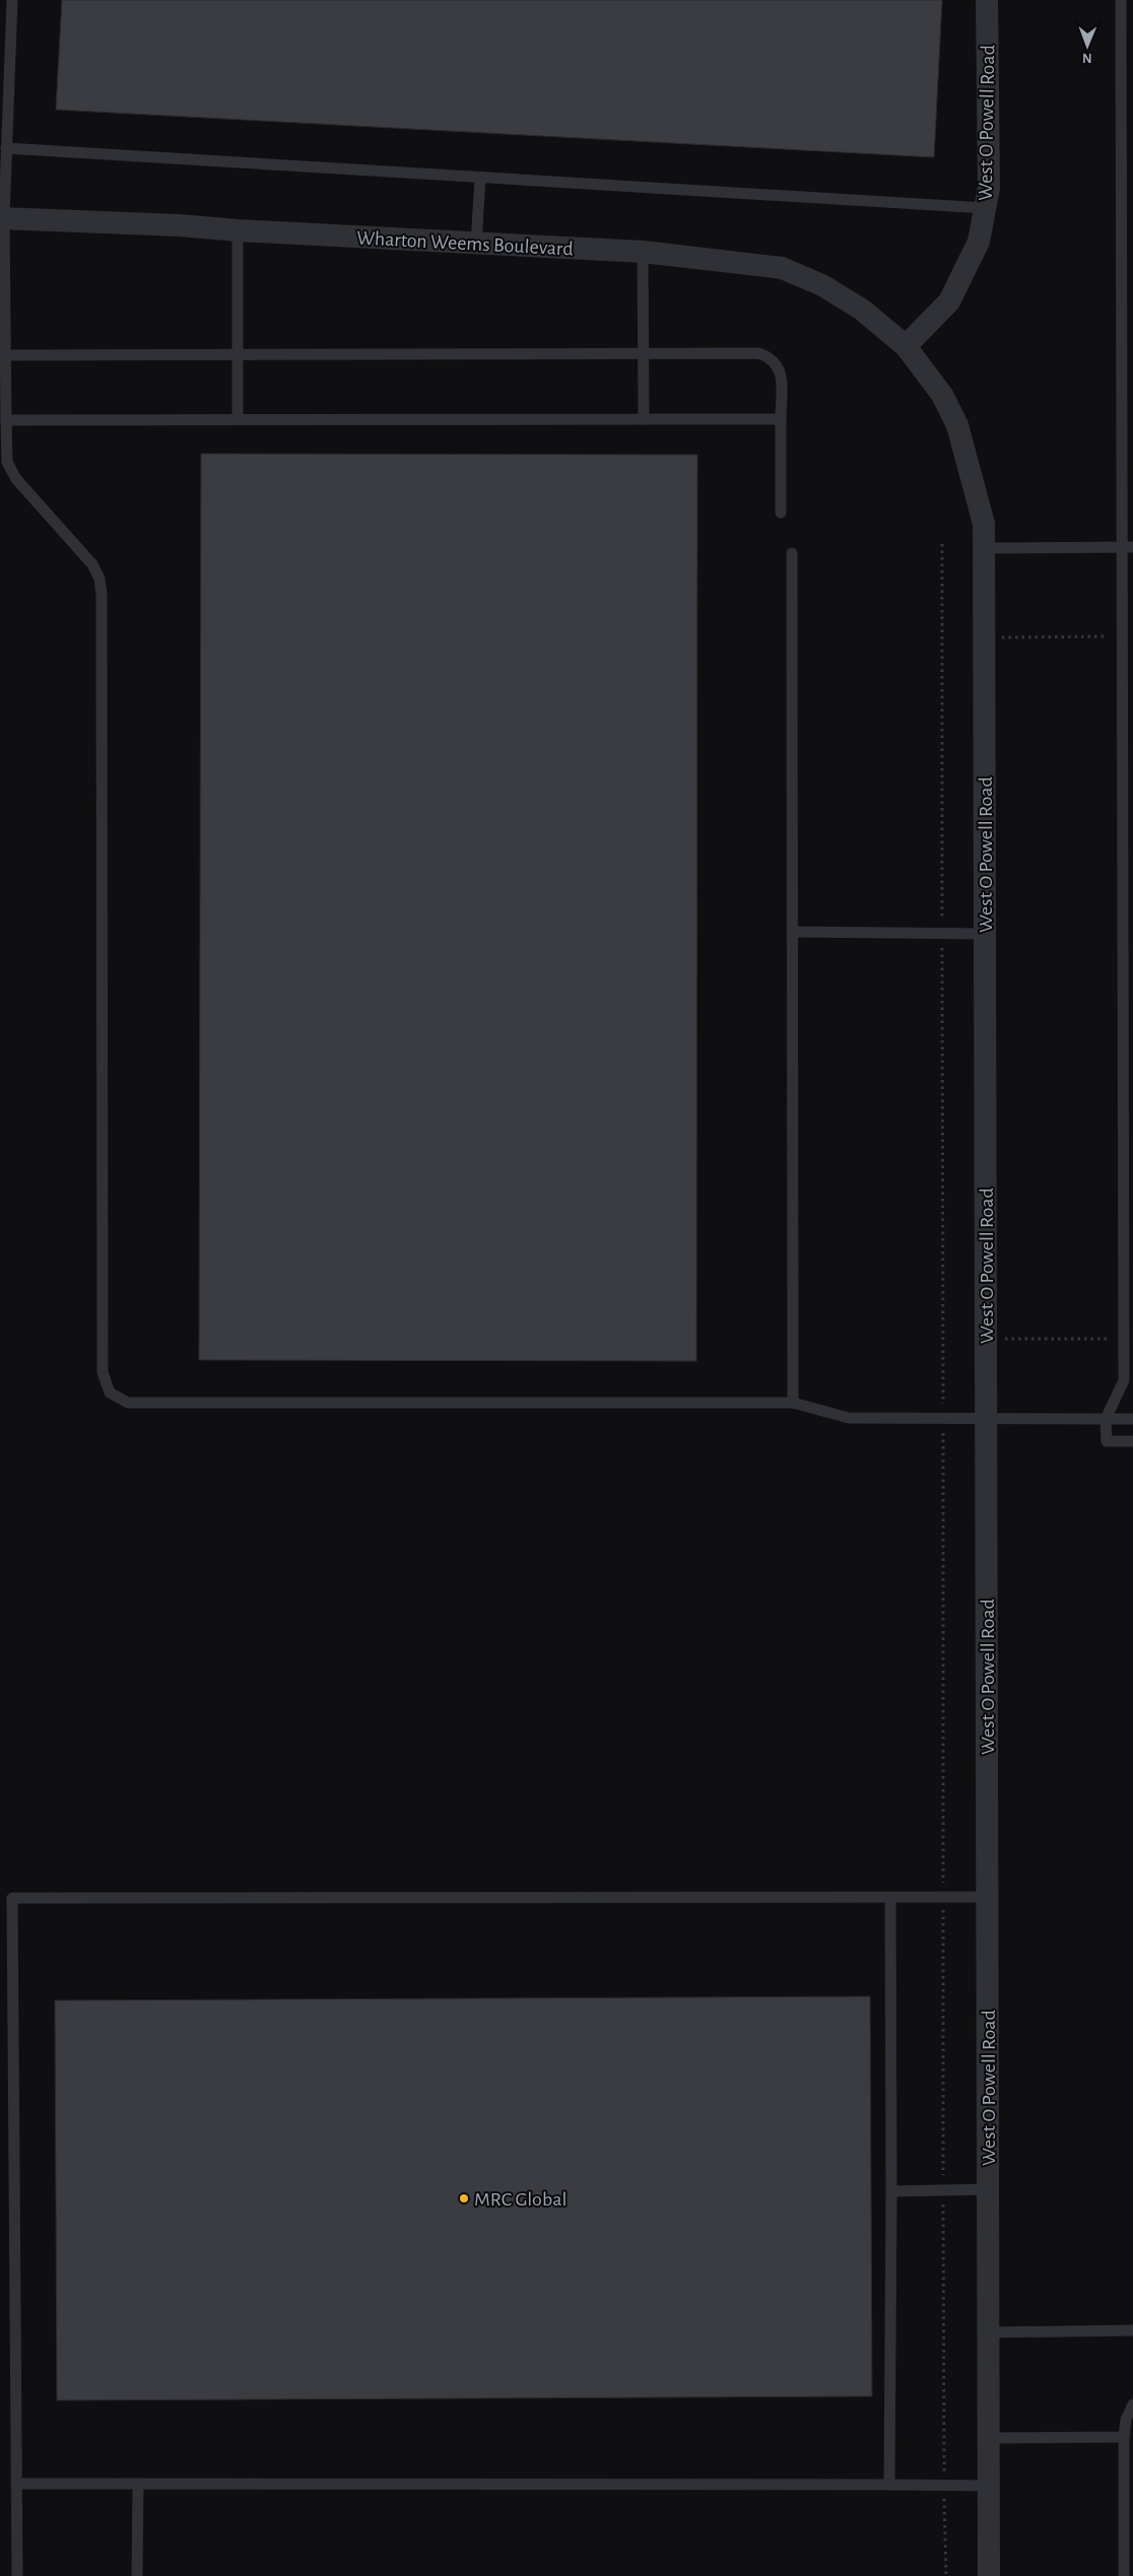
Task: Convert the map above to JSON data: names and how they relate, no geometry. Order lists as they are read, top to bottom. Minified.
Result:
{"streets":{"street":["West O Powell Road","Wharton Weems Boulevard"]},"crossings":[["West O Powell Road","Wharton Weems Boulevard"]],"places":["MRC Global"],"north":"bottom"}
